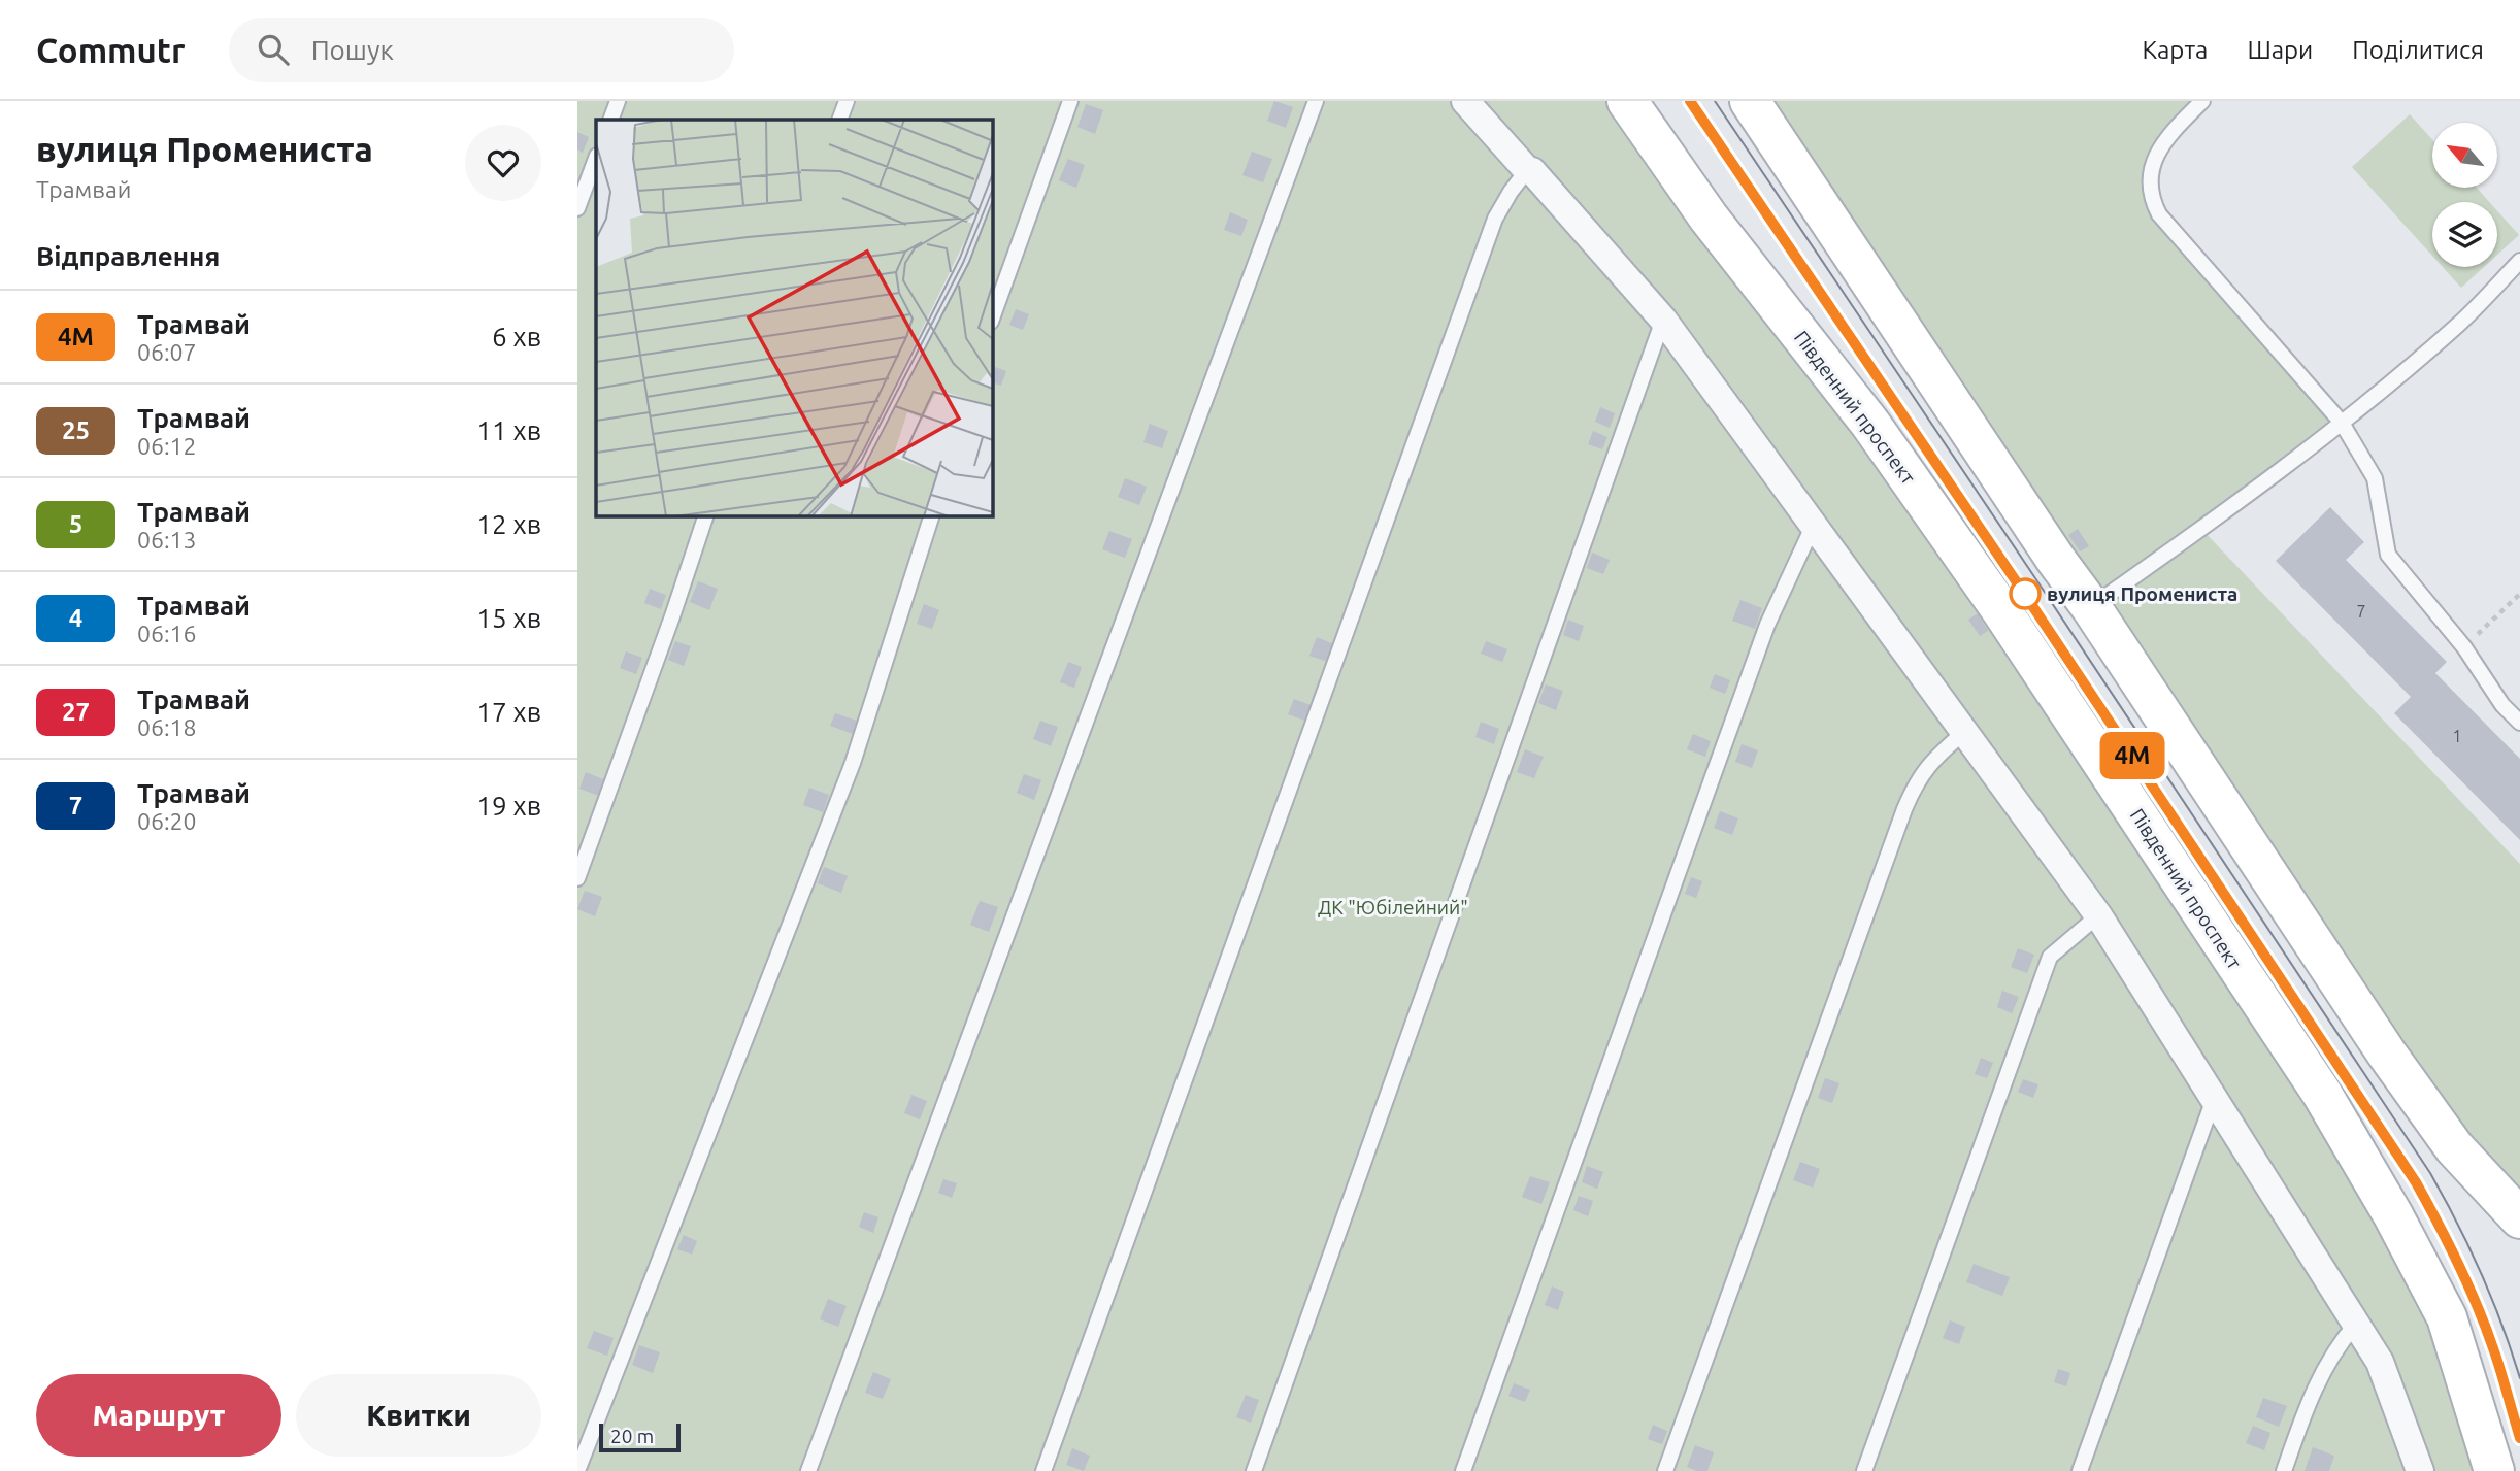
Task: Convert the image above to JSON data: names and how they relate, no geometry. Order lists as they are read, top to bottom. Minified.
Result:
{"streets":{"main road":["Південний проспект"]},"parks":["ДК \"Юбілейний\""],"places":["вулиця Промениста"],"lines":["tram line 4М"],"house_numbers":["7","1"],"scale_bar":"20 m","north":"top left","page":{"header":"Commutr","search":"Пошук","nav":["Карта","Шари","Поділитися"],"heading":[["вулиця Промениста","Трамвай"],"Відправлення"],"on_map":"4М","list":[{"mark":"4М","name":"Трамвай","note":"06:07","value":"6 хв"},{"mark":"25","name":"Трамвай","note":"06:12","value":"11 хв"},{"mark":"5","name":"Трамвай","note":"06:13","value":"12 хв"},{"mark":"4","name":"Трамвай","note":"06:16","value":"15 хв"},{"mark":"27","name":"Трамвай","note":"06:18","value":"17 хв"},{"mark":"7","name":"Трамвай","note":"06:20","value":"19 хв"}],"buttons":["Маршрут","Квитки"],"scale":"20 m"}}
